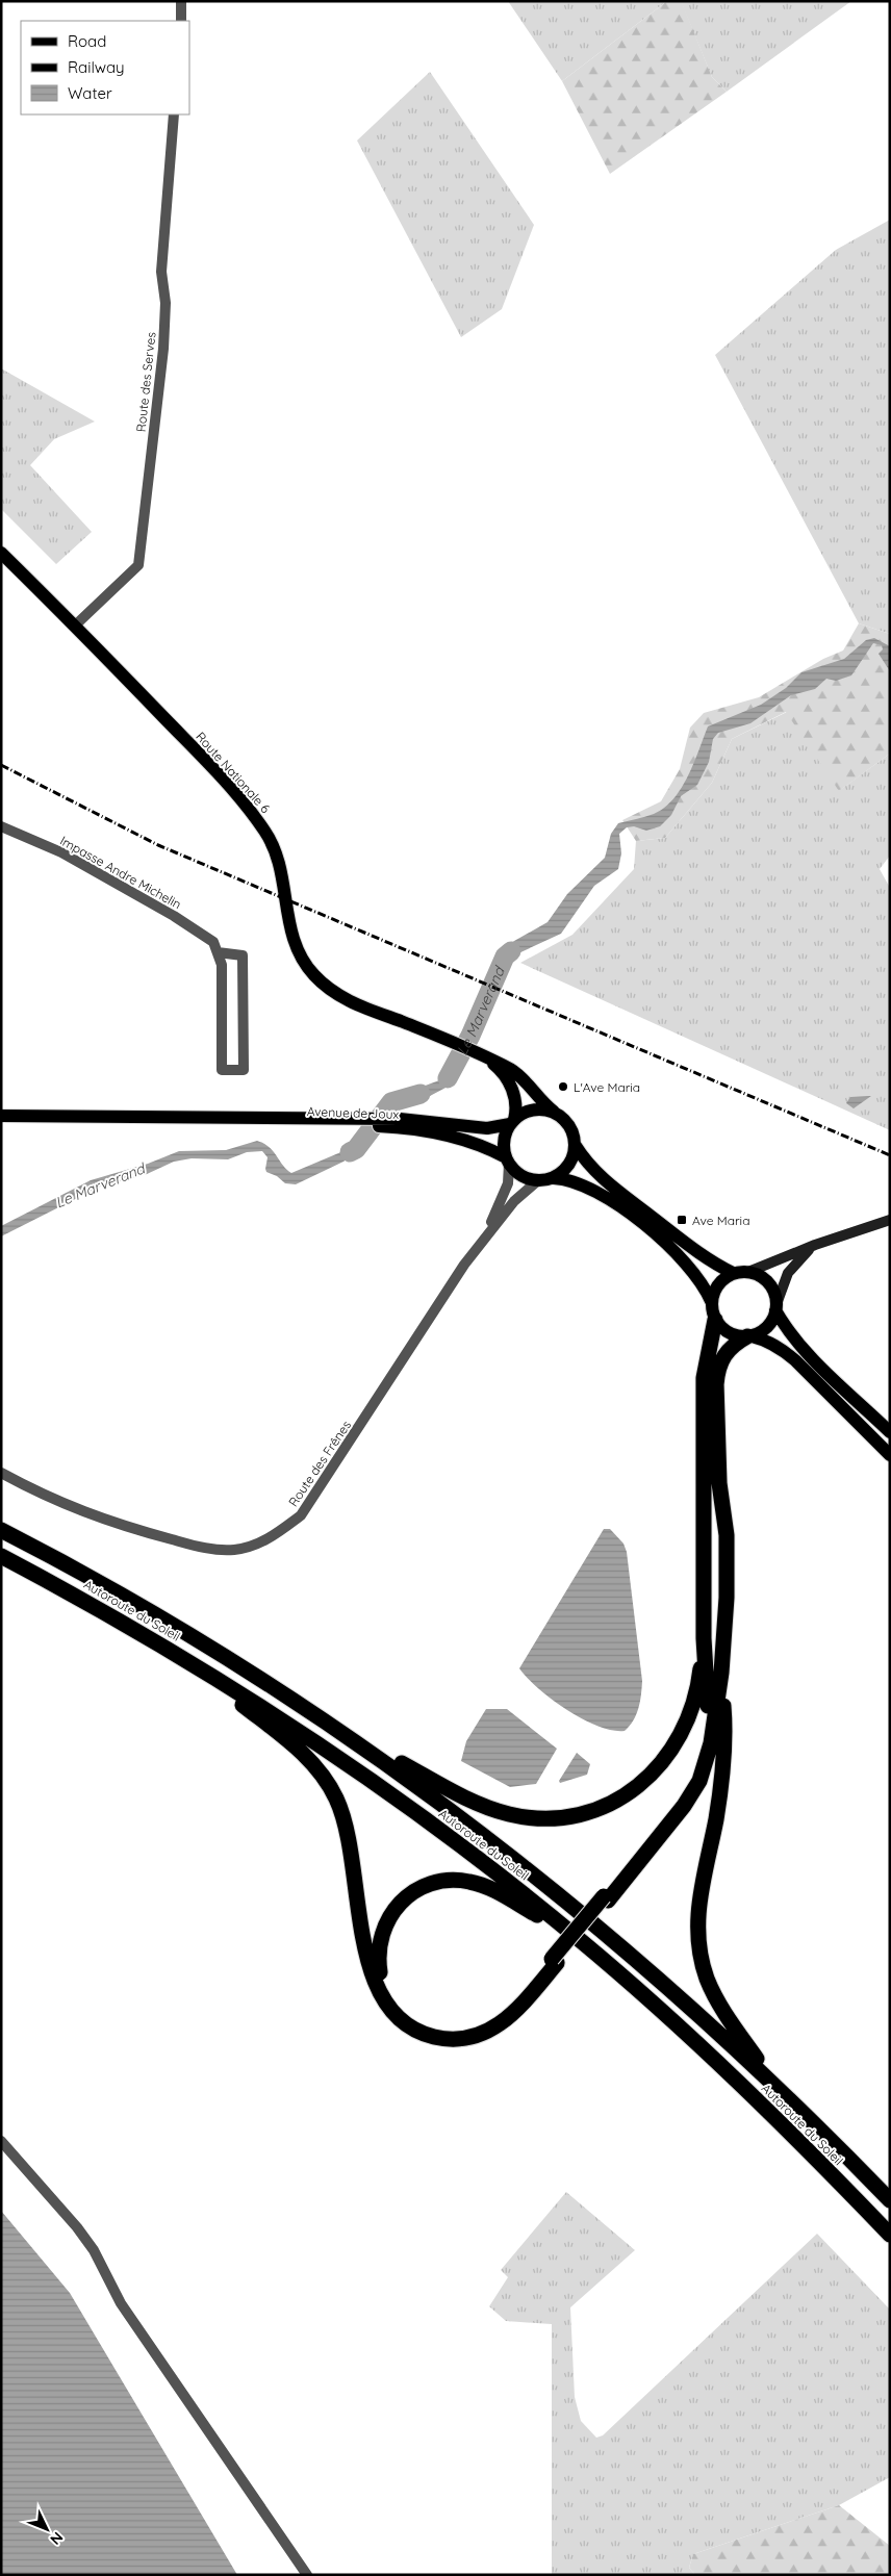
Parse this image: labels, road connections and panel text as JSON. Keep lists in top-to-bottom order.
{
  "streets": {
    "highway": ["Autoroute du Soleil"],
    "main road": ["Route Nationale 6", "Avenue de Joux"],
    "street": ["Route des Serves", "Impasse Andre Michelin", "Route des Frênes"]
  },
  "crossings": [
    ["Route des Serves", "Route Nationale 6"],
    ["Route Nationale 6", "Avenue de Joux"],
    ["Route Nationale 6", "Route des Frênes"],
    ["Avenue de Joux", "Route des Frênes"]
  ],
  "water": ["Le Marverand"],
  "places": {
    "other": ["L'Ave Maria"],
    "transit": ["Ave Maria"]
  },
  "legend": ["Road", "Railway", "Water"],
  "north": "bottom right"
}
